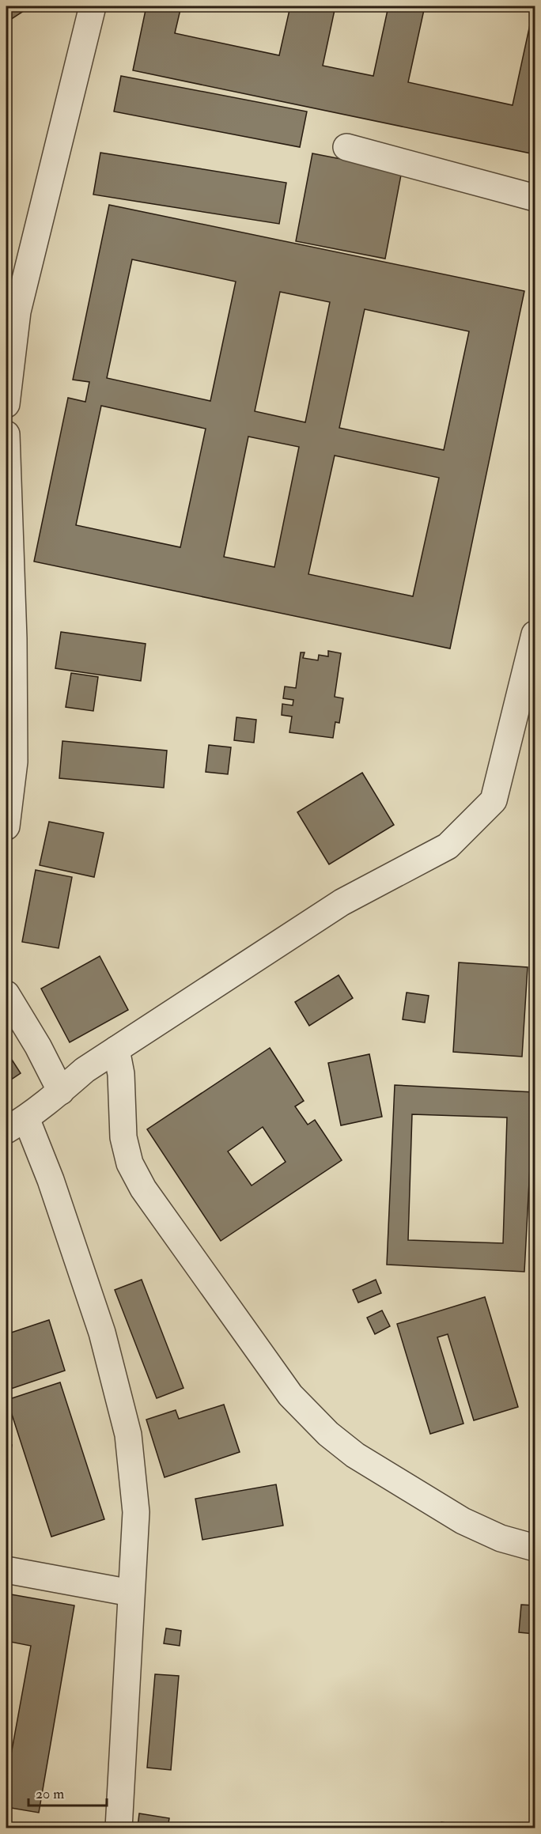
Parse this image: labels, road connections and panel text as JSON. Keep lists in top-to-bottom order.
{
  "scale_bar": "20 m"
}
